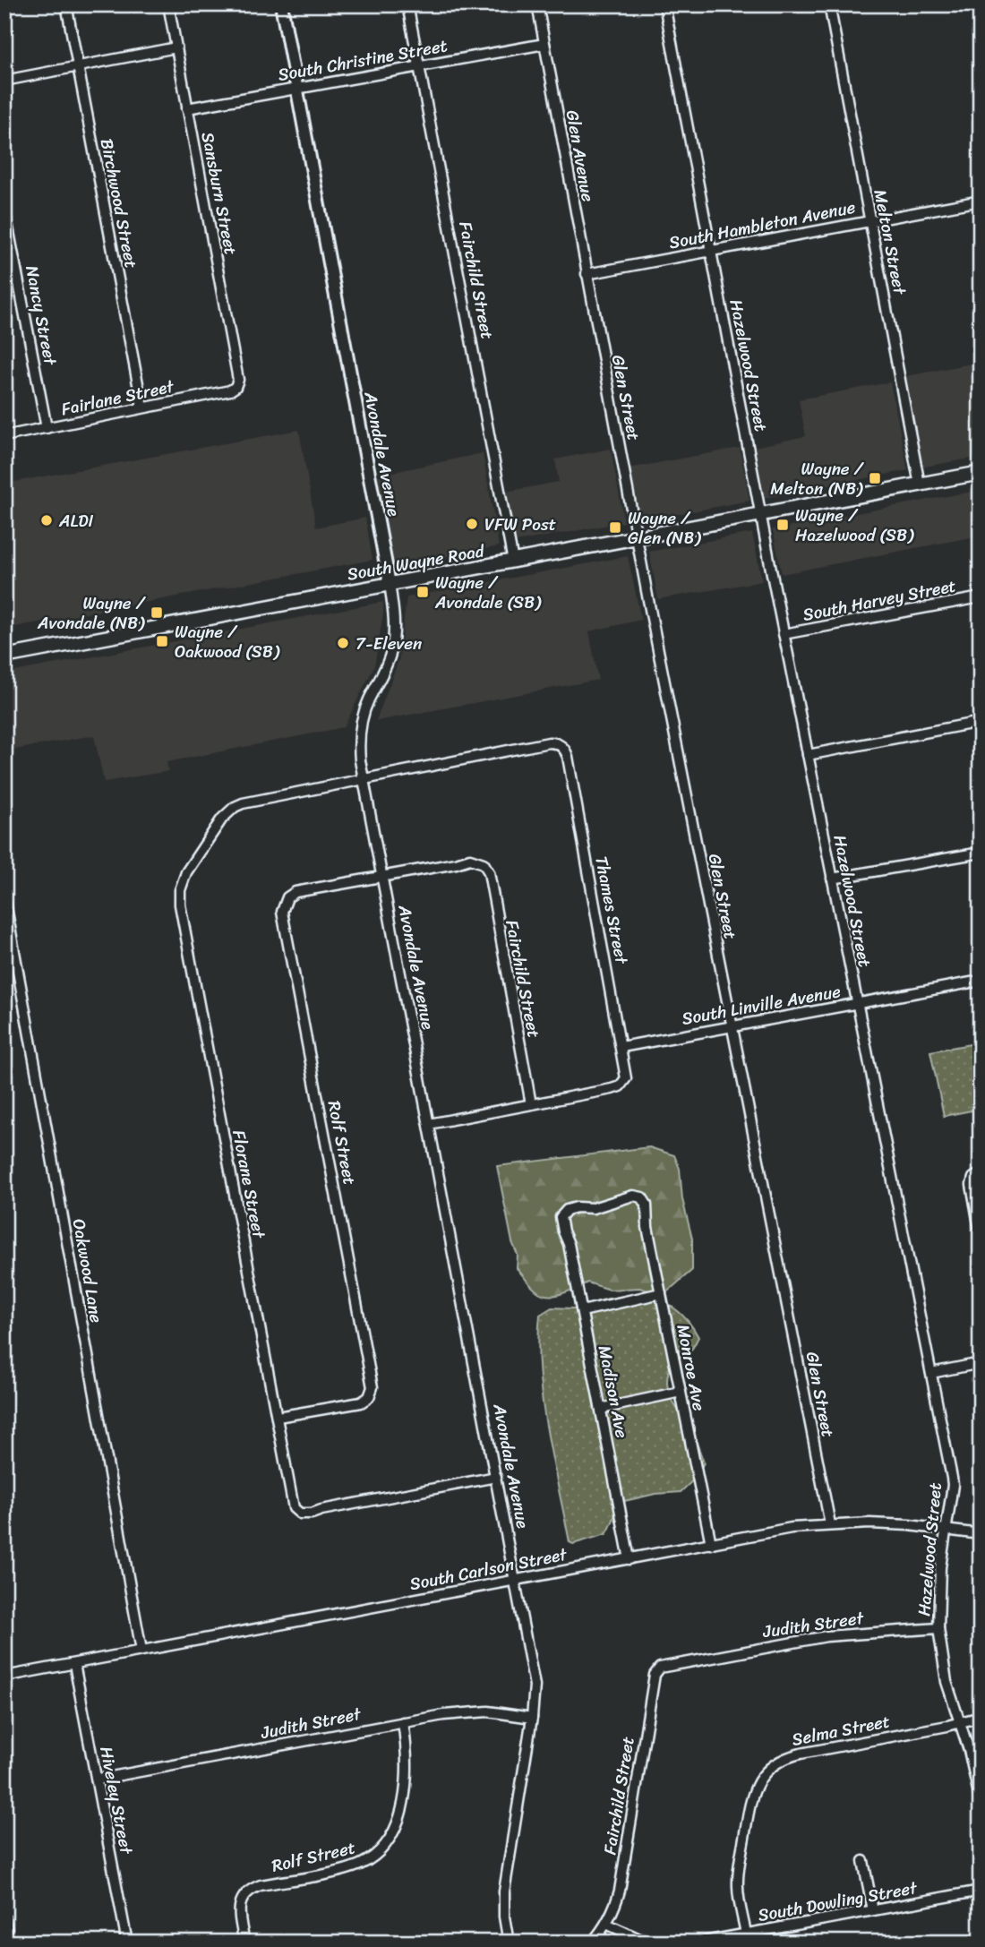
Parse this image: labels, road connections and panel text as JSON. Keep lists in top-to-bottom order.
{
  "streets": {
    "main road": ["South Wayne Road"],
    "street": [
      "South Christine Street",
      "Glen Avenue",
      "Sansburn Street",
      "Birchwood Street",
      "South Hambleton Avenue",
      "Melton Street",
      "Fairchild Street",
      "Nancy Street",
      "Hazelwood Street",
      "Fairlane Street",
      "Glen Street",
      "Avondale Avenue",
      "South Harvey Street",
      "Thames Street",
      "South Linville Avenue",
      "Rolf Street",
      "Florane Street",
      "Oakwood Lane",
      "Monroe Ave",
      "Madison Ave",
      "South Carlson Street",
      "Judith Street",
      "Selma Street",
      "Hiveley Street",
      "South Dowling Street"
    ]
  },
  "crossings": [
    ["South Christine Street", "Glen Avenue"],
    ["South Christine Street", "Sansburn Street"],
    ["South Christine Street", "Fairchild Street"],
    ["South Christine Street", "Avondale Avenue"],
    ["Glen Avenue", "South Hambleton Avenue"],
    ["Glen Avenue", "Glen Street"],
    ["Sansburn Street", "Fairlane Street"],
    ["Birchwood Street", "Fairlane Street"],
    ["South Hambleton Avenue", "Melton Street"],
    ["South Hambleton Avenue", "Hazelwood Street"],
    ["South Hambleton Avenue", "Glen Street"],
    ["Melton Street", "South Wayne Road"],
    ["Fairchild Street", "Avondale Avenue"],
    ["Fairchild Street", "South Wayne Road"],
    ["Fairchild Street", "Thames Street"],
    ["Fairchild Street", "Rolf Street"],
    ["Fairchild Street", "Judith Street"],
    ["Nancy Street", "Fairlane Street"],
    ["Hazelwood Street", "South Wayne Road"],
    ["Hazelwood Street", "South Harvey Street"],
    ["Hazelwood Street", "South Linville Avenue"],
    ["Hazelwood Street", "South Carlson Street"],
    ["Hazelwood Street", "Judith Street"],
    ["Hazelwood Street", "Selma Street"],
    ["Glen Street", "South Wayne Road"],
    ["Glen Street", "South Linville Avenue"],
    ["Glen Street", "South Carlson Street"],
    ["Avondale Avenue", "South Wayne Road"],
    ["Avondale Avenue", "Thames Street"],
    ["Avondale Avenue", "Rolf Street"],
    ["Avondale Avenue", "Florane Street"],
    ["Avondale Avenue", "South Carlson Street"],
    ["Avondale Avenue", "Judith Street"],
    ["Thames Street", "South Linville Avenue"],
    ["Thames Street", "Florane Street"],
    ["Rolf Street", "Florane Street"],
    ["Rolf Street", "Judith Street"],
    ["Oakwood Lane", "South Carlson Street"],
    ["Monroe Ave", "Madison Ave"],
    ["Monroe Ave", "South Carlson Street"],
    ["Madison Ave", "South Carlson Street"],
    ["South Carlson Street", "Hiveley Street"],
    ["Judith Street", "Hiveley Street"],
    ["Selma Street", "South Dowling Street"]
  ],
  "places": {
    "transit": [
      "Wayne / Melton (NB)",
      "Wayne / Hazelwood (SB)",
      "Wayne / Glen (NB)",
      "Wayne / Avondale (SB)",
      "Wayne / Avondale (NB)",
      "Wayne / Oakwood (SB)"
    ],
    "other": ["ALDI", "VFW Post", "7-Eleven"]
  }
}
